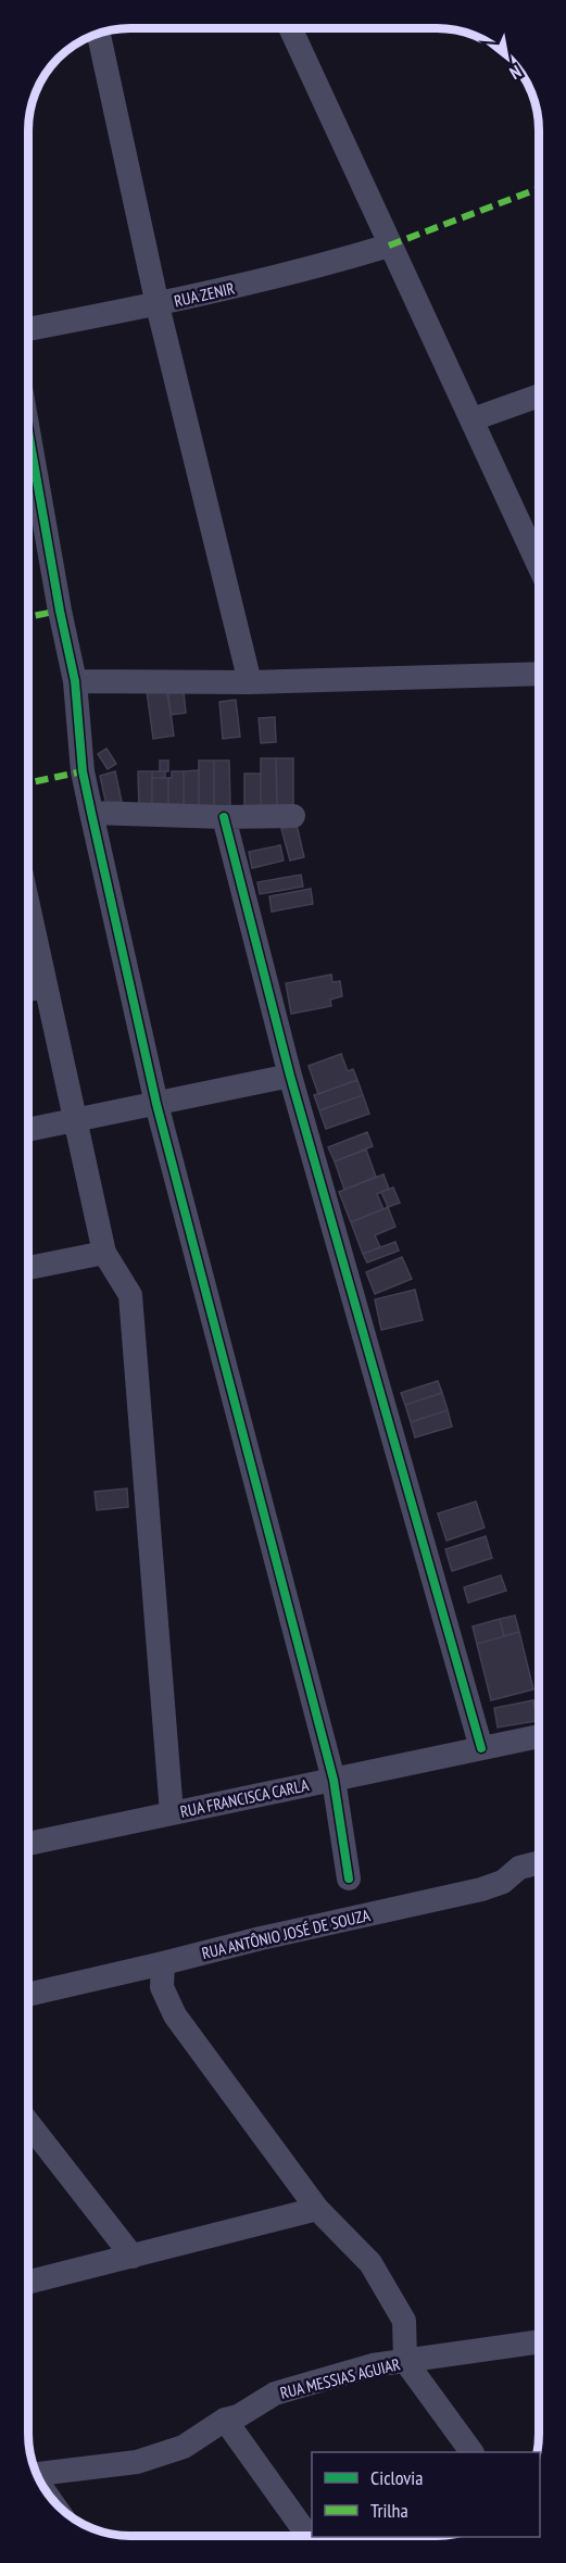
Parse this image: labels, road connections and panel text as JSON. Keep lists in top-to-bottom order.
{
  "streets": {
    "street": [
      "RUA ZENIR",
      "RUA FRANCISCA CARLA",
      "RUA ANTÔNIO JOSÉ DE SOUZA",
      "RUA MESSIAS AGUIAR"
    ]
  },
  "legend": ["Ciclovia", "Trilha"],
  "north": "bottom right"
}
